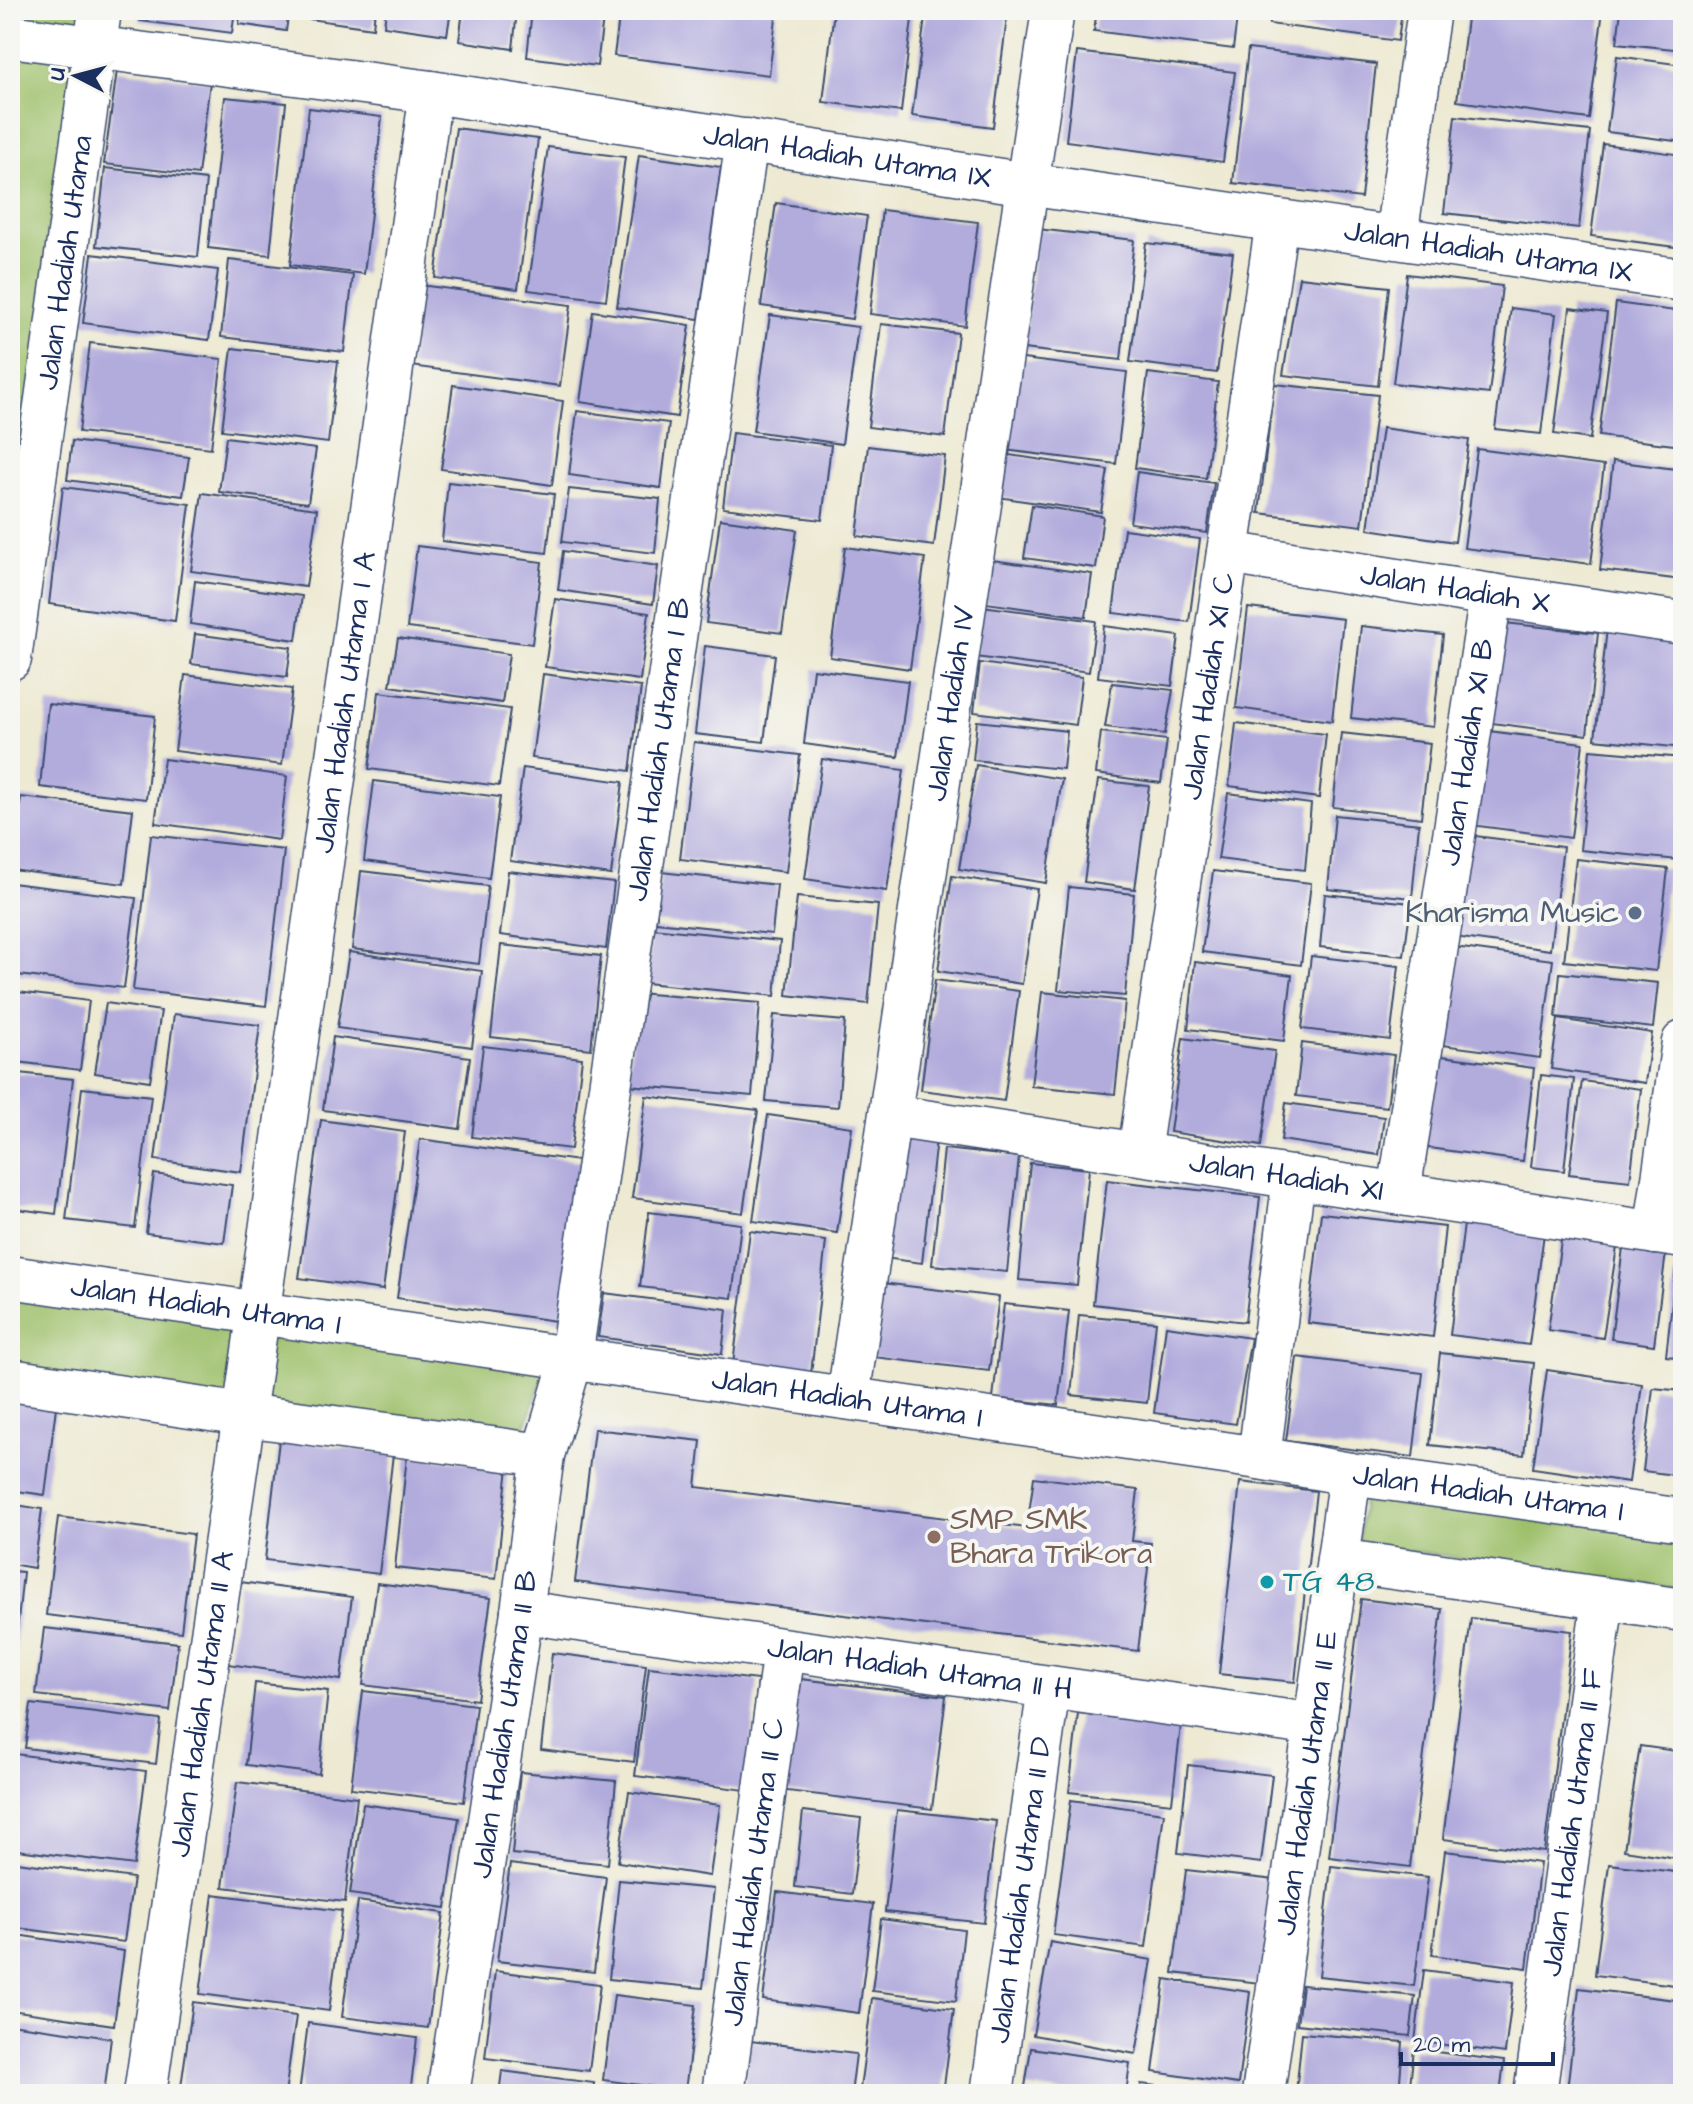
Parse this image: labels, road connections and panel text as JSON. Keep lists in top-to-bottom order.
{
  "streets": {
    "street": [
      "Jalan Hadiah Utama IX",
      "Jalan Hadiah Utama",
      "Jalan Hadiah X",
      "Jalan Hadiah XI C",
      "Jalan Hadiah Utama I A",
      "Jalan Hadiah IV",
      "Jalan Hadiah Utama I B",
      "Jalan Hadiah XI B",
      "Jalan Hadiah XI",
      "Jalan Hadiah Utama I",
      "Jalan Hadiah Utama II H",
      "Jalan Hadiah Utama II A",
      "Jalan Hadiah Utama II B",
      "Jalan Hadiah Utama II E",
      "Jalan Hadiah Utama II F",
      "Jalan Hadiah Utama II C",
      "Jalan Hadiah Utama II D"
    ]
  },
  "crossings": [
    ["Jalan Hadiah Utama IX", "Jalan Hadiah Utama"],
    ["Jalan Hadiah Utama IX", "Jalan Hadiah XI C"],
    ["Jalan Hadiah Utama IX", "Jalan Hadiah Utama I A"],
    ["Jalan Hadiah Utama IX", "Jalan Hadiah IV"],
    ["Jalan Hadiah Utama IX", "Jalan Hadiah Utama I B"],
    ["Jalan Hadiah X", "Jalan Hadiah XI C"],
    ["Jalan Hadiah X", "Jalan Hadiah XI B"],
    ["Jalan Hadiah XI C", "Jalan Hadiah XI"],
    ["Jalan Hadiah Utama I A", "Jalan Hadiah Utama I"],
    ["Jalan Hadiah Utama I A", "Jalan Hadiah Utama II A"],
    ["Jalan Hadiah IV", "Jalan Hadiah XI"],
    ["Jalan Hadiah IV", "Jalan Hadiah Utama I"],
    ["Jalan Hadiah Utama I B", "Jalan Hadiah Utama I"],
    ["Jalan Hadiah Utama I B", "Jalan Hadiah Utama II B"],
    ["Jalan Hadiah XI B", "Jalan Hadiah XI"],
    ["Jalan Hadiah Utama I", "Jalan Hadiah Utama II A"],
    ["Jalan Hadiah Utama I", "Jalan Hadiah Utama II B"],
    ["Jalan Hadiah Utama I", "Jalan Hadiah Utama II E"],
    ["Jalan Hadiah Utama II H", "Jalan Hadiah Utama II B"],
    ["Jalan Hadiah Utama II H", "Jalan Hadiah Utama II E"],
    ["Jalan Hadiah Utama II H", "Jalan Hadiah Utama II C"],
    ["Jalan Hadiah Utama II H", "Jalan Hadiah Utama II D"]
  ],
  "places": ["Kharisma Music", "SMP SMK Bhara Trikora", "TG 48"],
  "scale_bar": "20 m",
  "north": "left"
}
